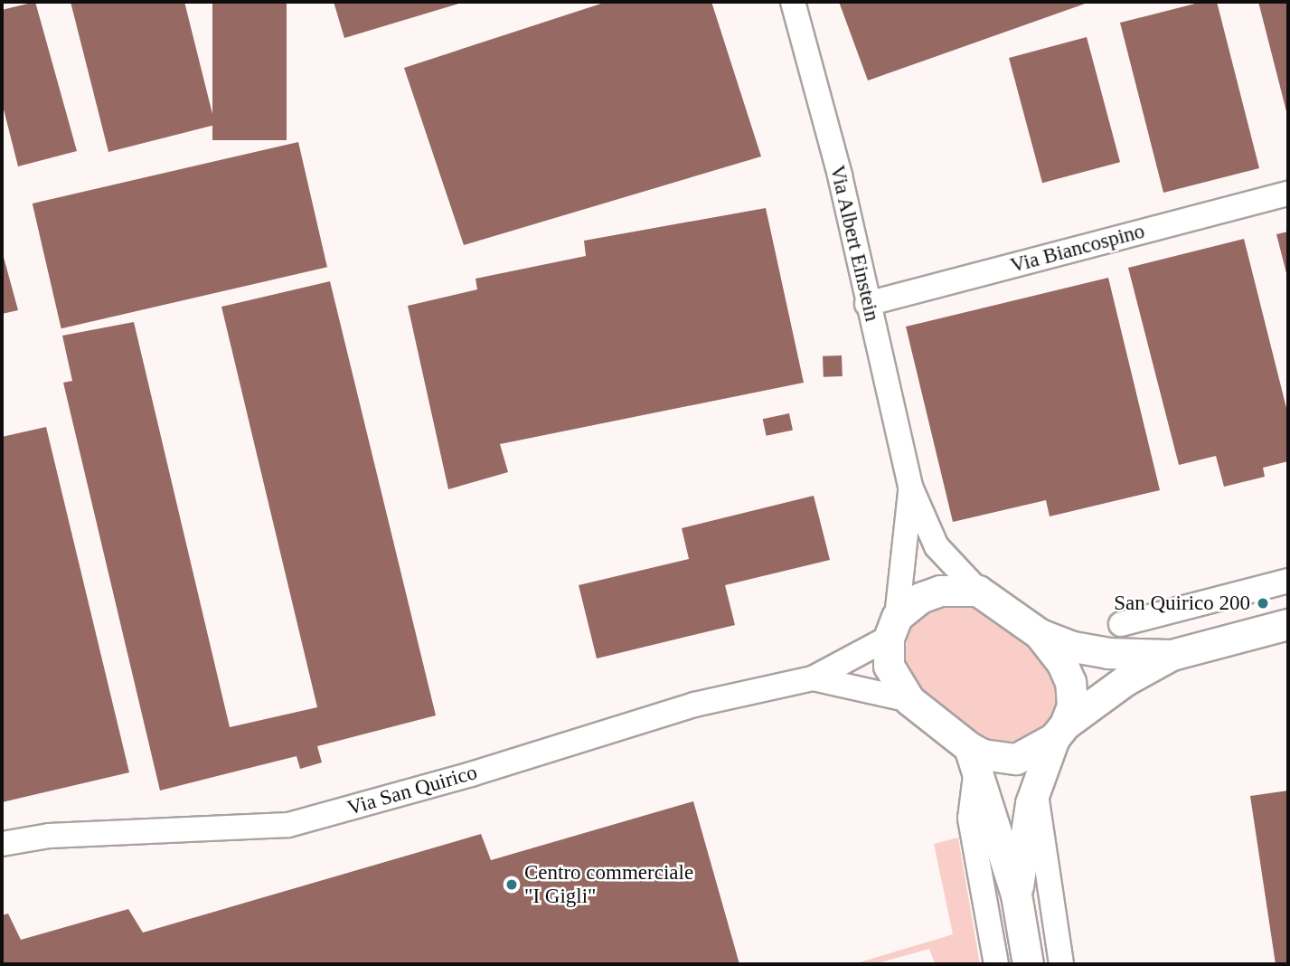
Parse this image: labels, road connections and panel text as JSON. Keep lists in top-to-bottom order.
{
  "streets": {
    "main road": ["Via San Quirico"],
    "street": ["Via Albert Einstein", "Via Biancospino"]
  },
  "crossings": [
    ["Via Albert Einstein", "Via Biancospino"],
    ["Via Albert Einstein", "Via San Quirico"]
  ],
  "places": ["San Quirico 200", "Centro commerciale \"I Gigli\""]
}
